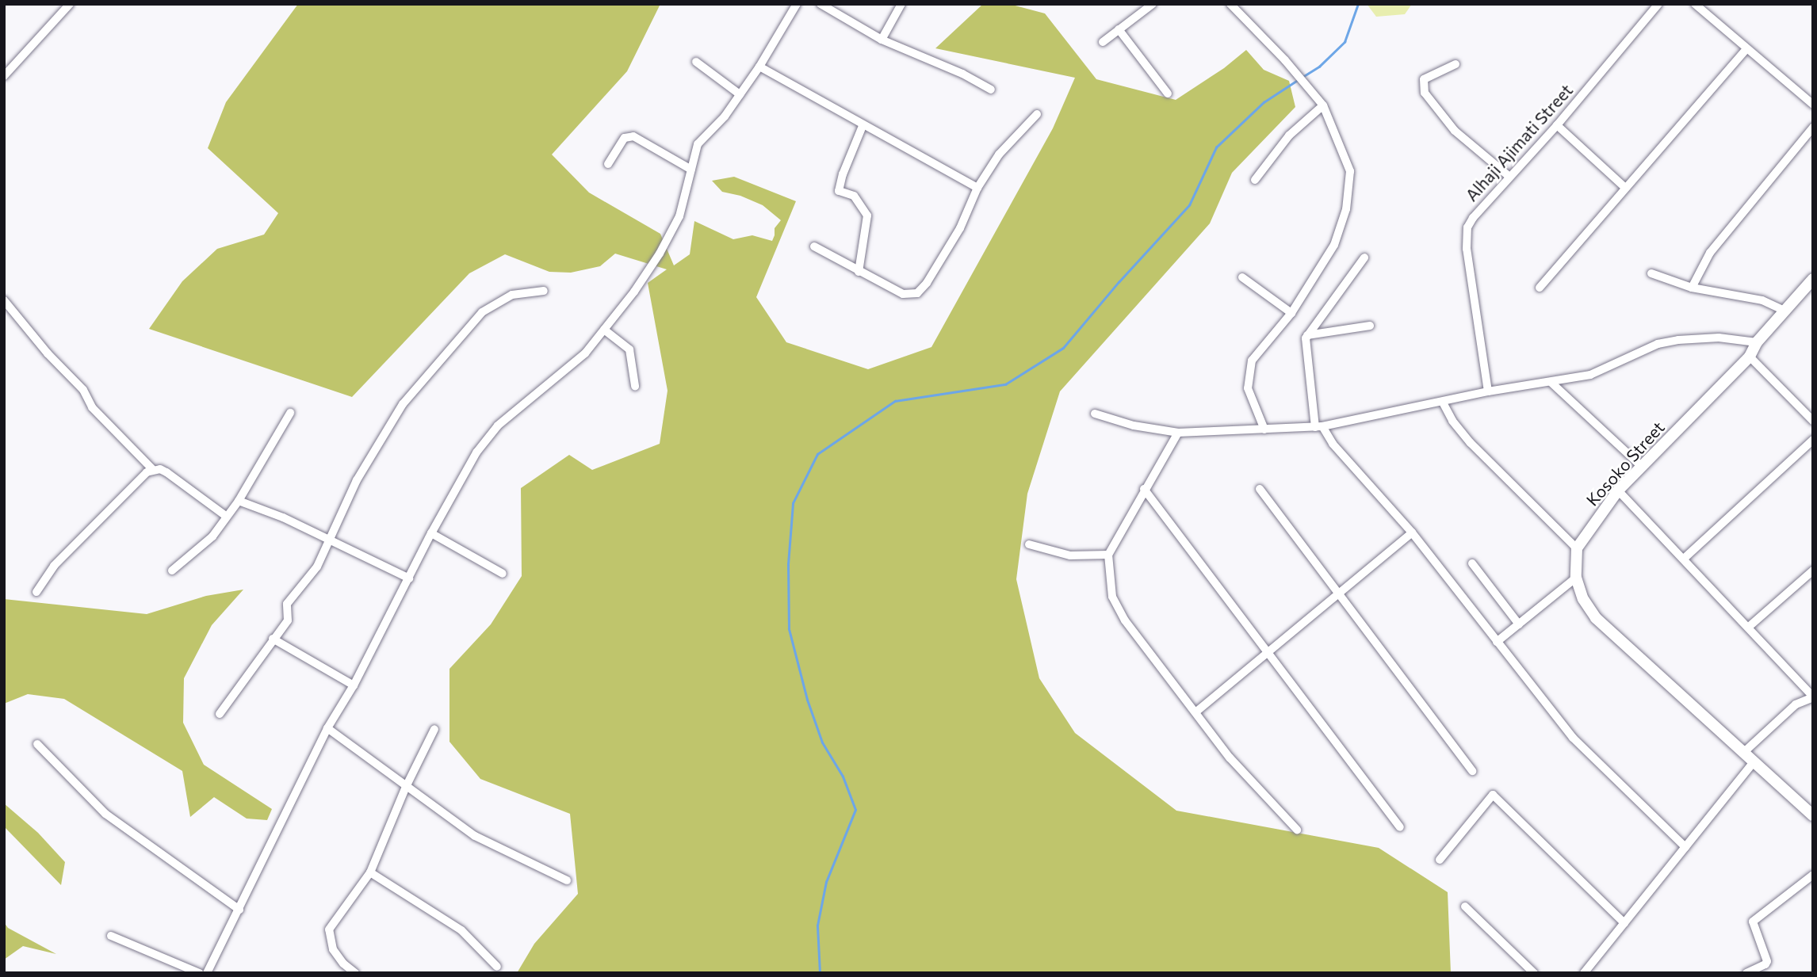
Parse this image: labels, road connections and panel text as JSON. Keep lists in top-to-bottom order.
{
  "streets": {
    "street": ["Alhaji Ajimati Street", "Kosoko Street"]
  }
}
